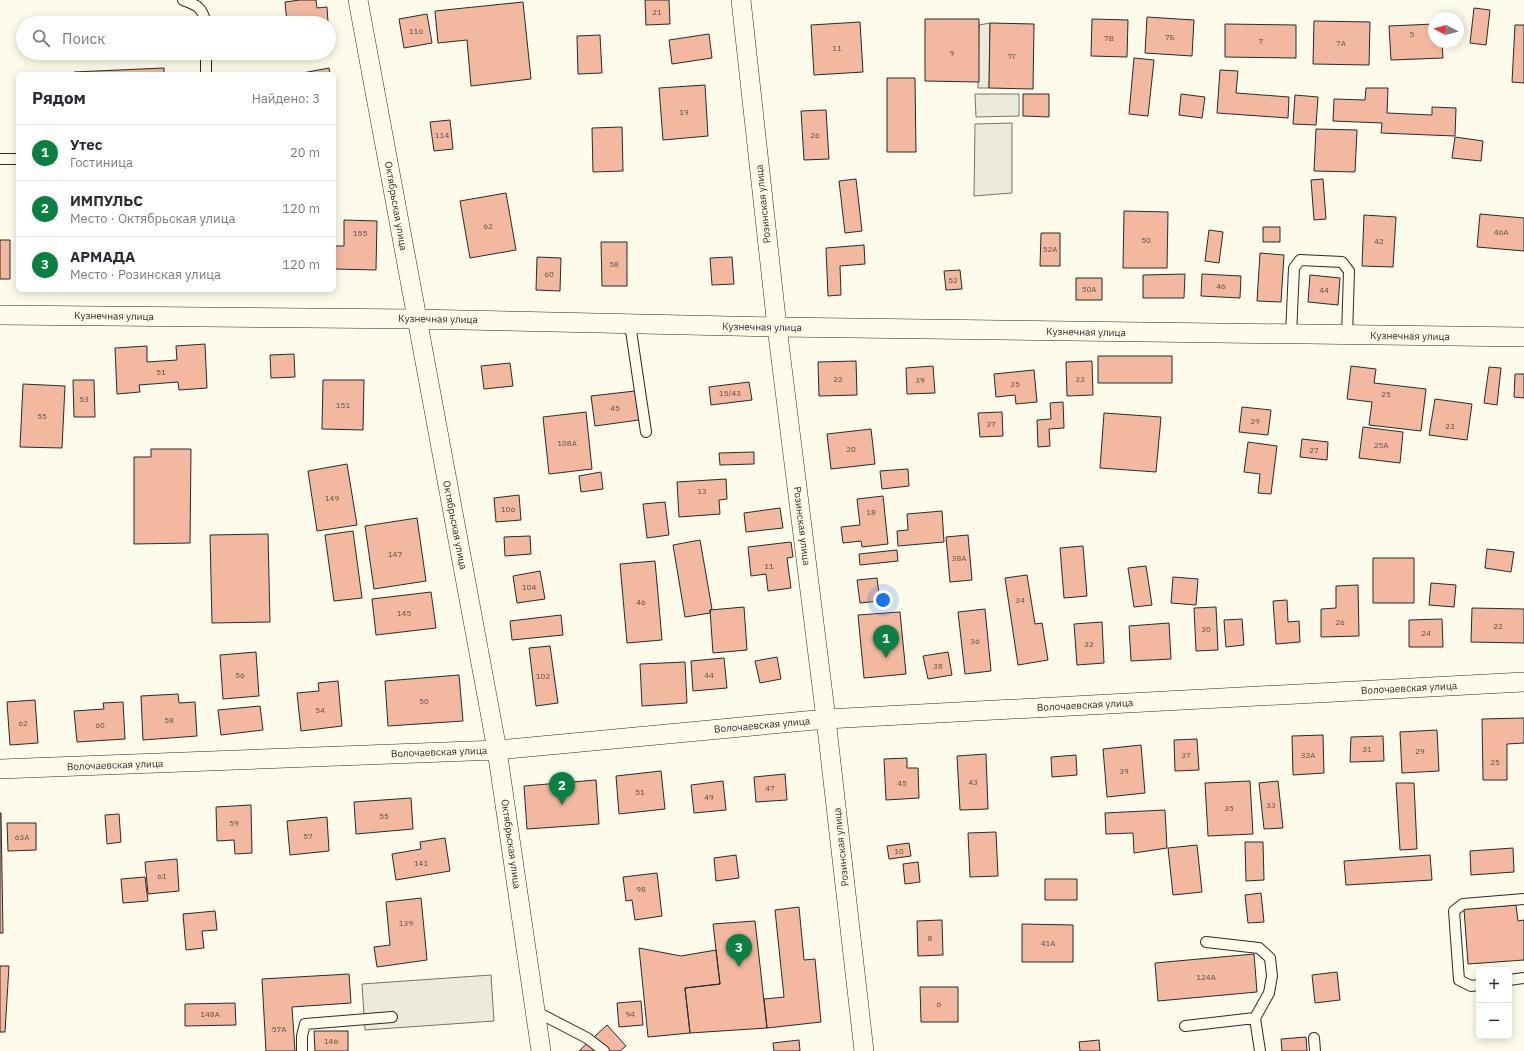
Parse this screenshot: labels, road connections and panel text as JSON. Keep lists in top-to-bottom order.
{
  "streets": {
    "street": [
      "Розинская улица",
      "Октябрьская улица",
      "Кузнечная улица",
      "Волочаевская улица"
    ]
  },
  "crossings": [
    ["Розинская улица", "Кузнечная улица"],
    ["Розинская улица", "Волочаевская улица"],
    ["Октябрьская улица", "Кузнечная улица"],
    ["Октябрьская улица", "Волочаевская улица"]
  ],
  "house_numbers": [
    "21",
    "116",
    "5",
    "7Б",
    "7В",
    "7",
    "7А",
    "11",
    "9",
    "7Г",
    "19",
    "114",
    "26",
    "62",
    "46А",
    "155",
    "50",
    "42",
    "52А",
    "58",
    "60",
    "52",
    "46",
    "50А",
    "44",
    "51",
    "22",
    "33",
    "39",
    "35",
    "15/43",
    "25",
    "53",
    "151",
    "45",
    "55",
    "29",
    "37",
    "23",
    "108А",
    "25А",
    "20",
    "27",
    "13",
    "149",
    "106",
    "18",
    "147",
    "38А",
    "11",
    "104",
    "34",
    "46",
    "145",
    "26",
    "22",
    "30",
    "24",
    "36",
    "32",
    "38",
    "56",
    "44",
    "102",
    "50",
    "54",
    "58",
    "62",
    "60",
    "31",
    "29",
    "37",
    "33А",
    "25",
    "39",
    "43",
    "45",
    "47",
    "51",
    "49",
    "33",
    "35",
    "55",
    "59",
    "57",
    "63А",
    "10",
    "141",
    "61",
    "98",
    "139",
    "8",
    "41А",
    "124А",
    "6",
    "148А",
    "94",
    "57А",
    "146"
  ],
  "north": "left",
  "page": {
    "search": "Поиск",
    "heading": ["Рядом", "Найдено: 3"],
    "list": [
      {
        "mark": "1",
        "name": "Утес",
        "note": "Гостиница",
        "value": "20 m"
      },
      {
        "mark": "2",
        "name": "ИМПУЛЬС",
        "note": "Место · Октябрьская улица",
        "value": "120 m"
      },
      {
        "mark": "3",
        "name": "АРМАДА",
        "note": "Место · Розинская улица",
        "value": "120 m"
      }
    ],
    "pins": ["1", "2", "3"],
    "map_buttons": ["+", "−"]
  }
}
